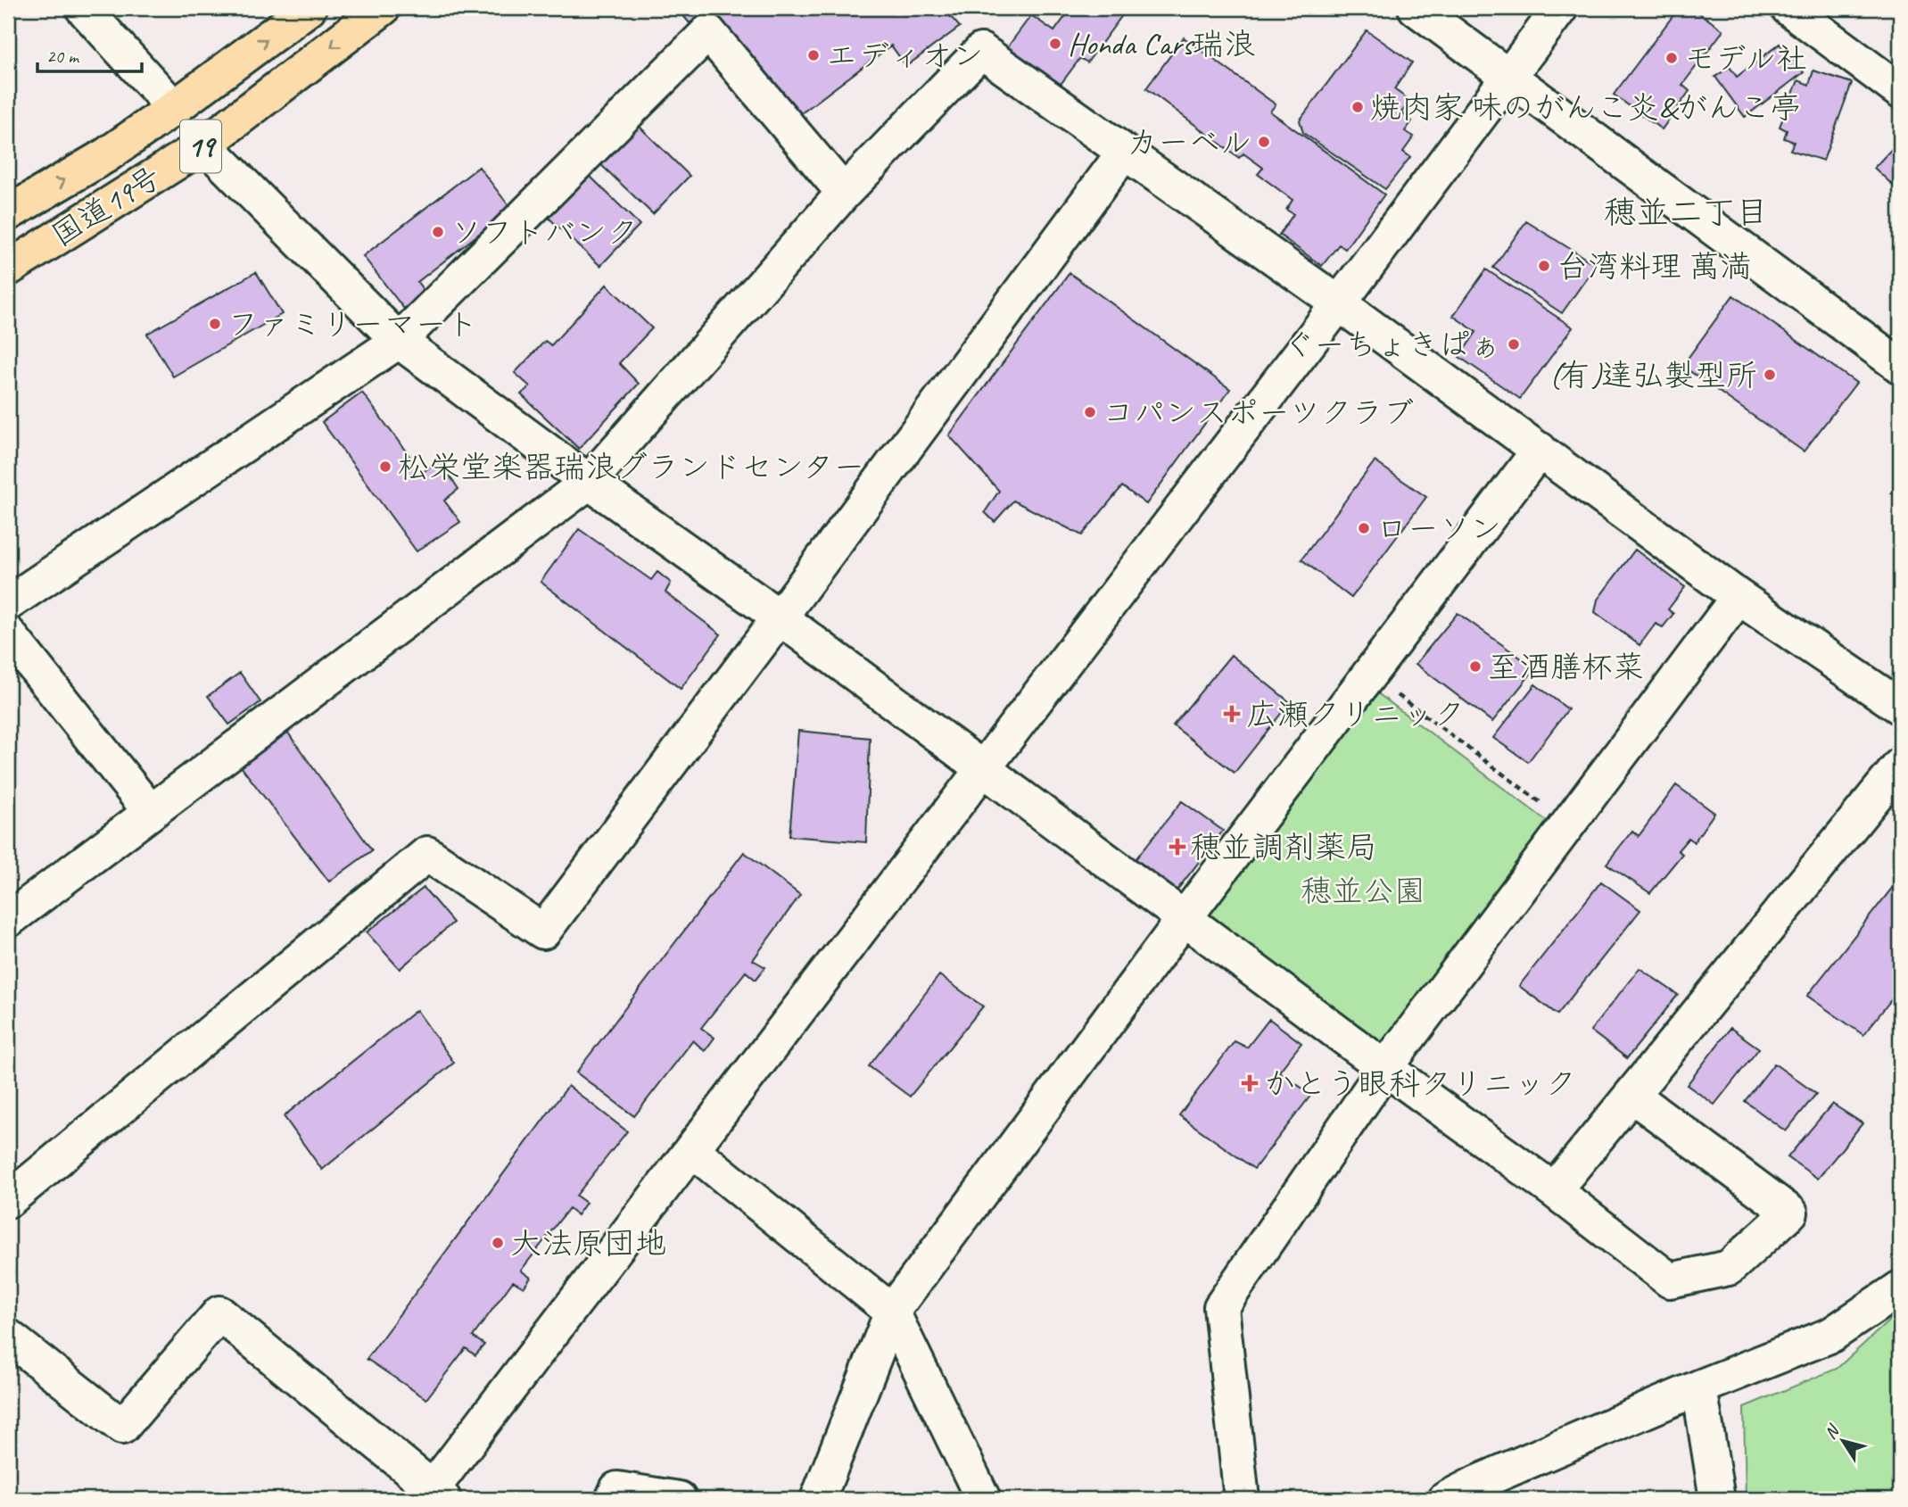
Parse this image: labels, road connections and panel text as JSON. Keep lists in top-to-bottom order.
{
  "streets": {
    "highway": ["19", "国道19号"]
  },
  "districts": ["穂並二丁目"],
  "parks": ["穂並公園"],
  "places": {
    "other": [
      "Honda Cars瑞浪",
      "エディオン",
      "モデル社",
      "焼肉家 味のがんこ炎&がんこ亭",
      "カーベル",
      "ソフトバンク",
      "台湾料理 萬満",
      "ファミリーマート",
      "ぐーちょきぱぁ",
      "(有)達弘製型所",
      "コパンスポーツクラブ",
      "松栄堂楽器瑞浪グランドセンター",
      "ローソン",
      "至酒膳杯菜",
      "大法原団地"
    ],
    "health": ["広瀬クリニック", "穂並調剤薬局", "かとう眼科クリニック"]
  },
  "scale_bar": "20 m",
  "north": "top left"
}
